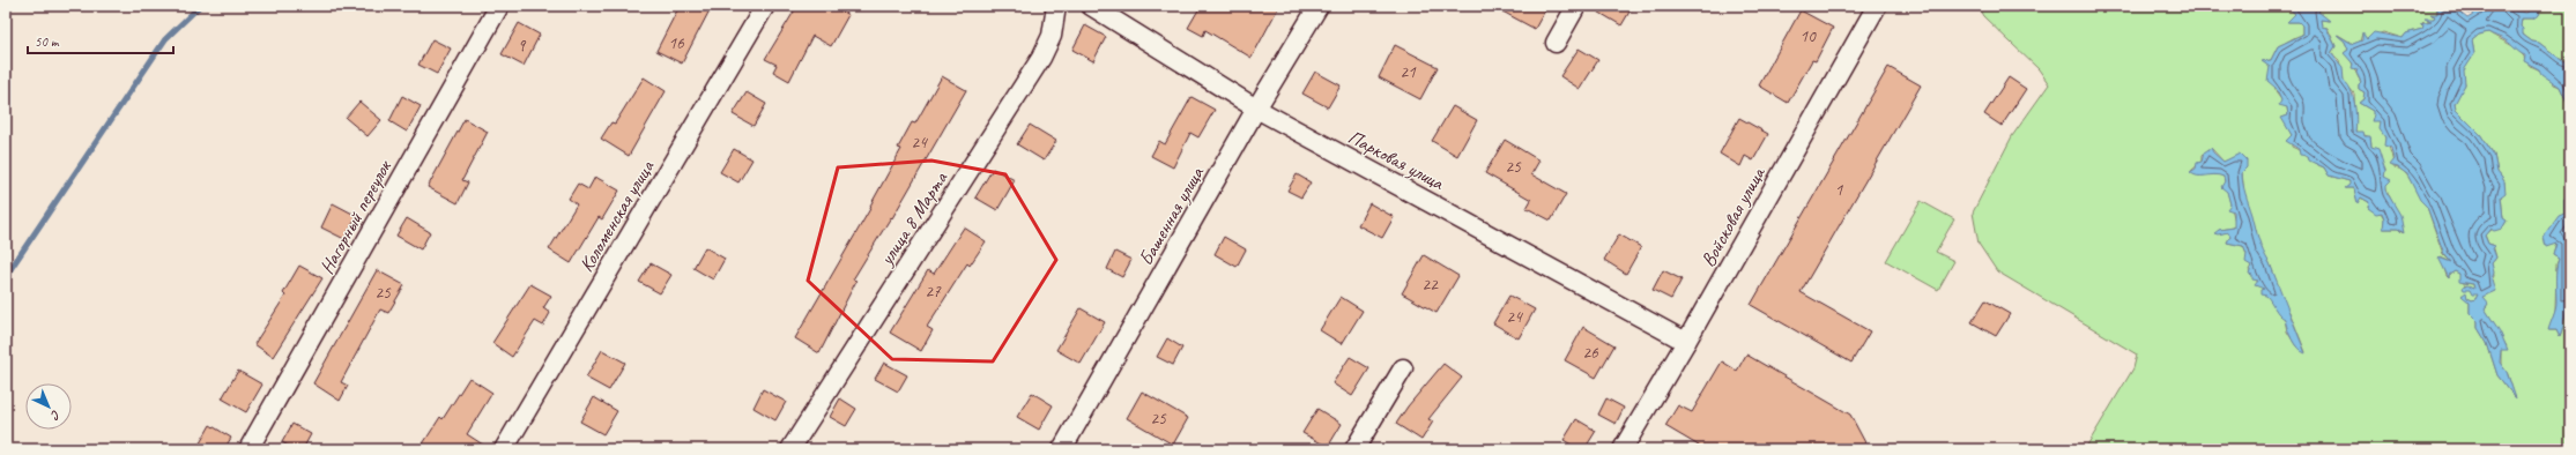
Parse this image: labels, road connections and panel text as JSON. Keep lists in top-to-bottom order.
{
  "streets": {
    "street": [
      "Парковая улица",
      "Коломенская улица",
      "Башенная улица",
      "Нагорный переулок",
      "Войсковая улица",
      "улица 8 Марта"
    ]
  },
  "crossings": [
    ["Парковая улица", "Башенная улица"],
    ["Парковая улица", "Войсковая улица"]
  ],
  "house_numbers": [
    "10",
    "16",
    "9",
    "21",
    "24",
    "25",
    "1",
    "22",
    "27",
    "25",
    "24",
    "26",
    "25"
  ],
  "scale_bar": "50 m",
  "north": "bottom right"
}
